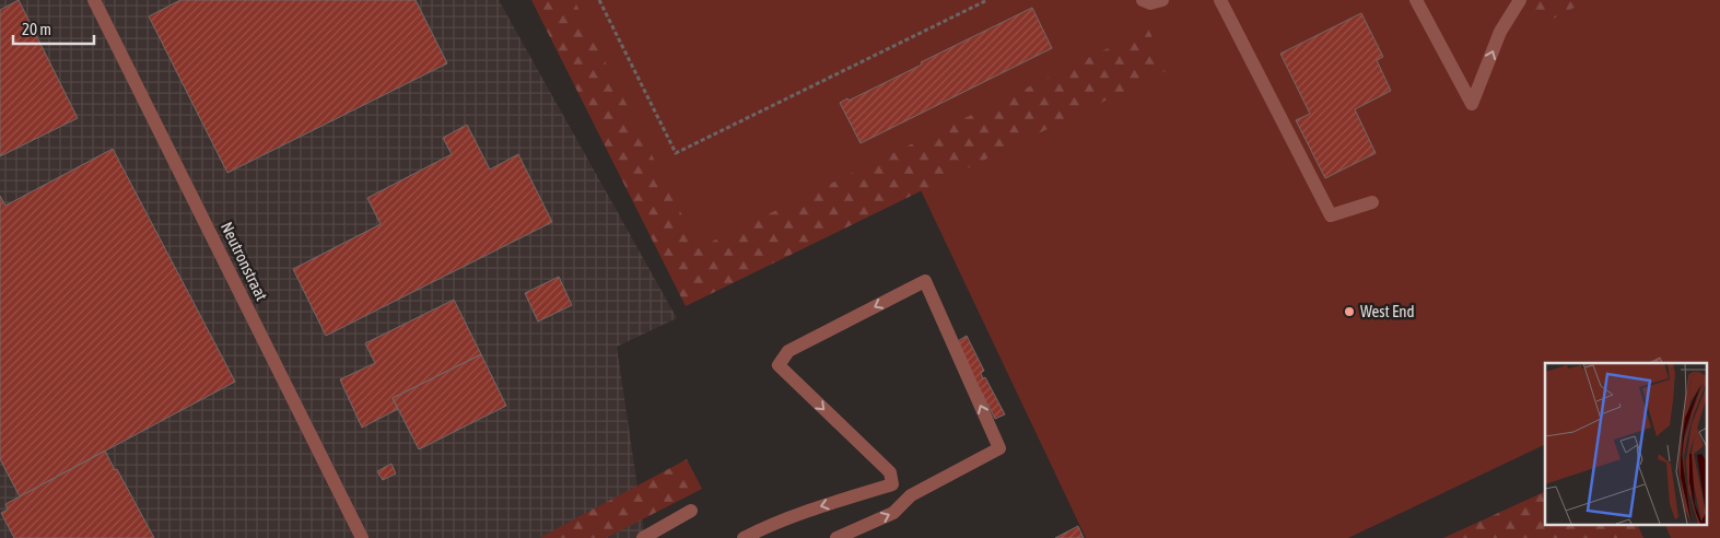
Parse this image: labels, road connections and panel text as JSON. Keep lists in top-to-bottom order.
{
  "streets": {
    "street": ["Neutronstraat"]
  },
  "places": ["West End"],
  "scale_bar": "20 m"
}
